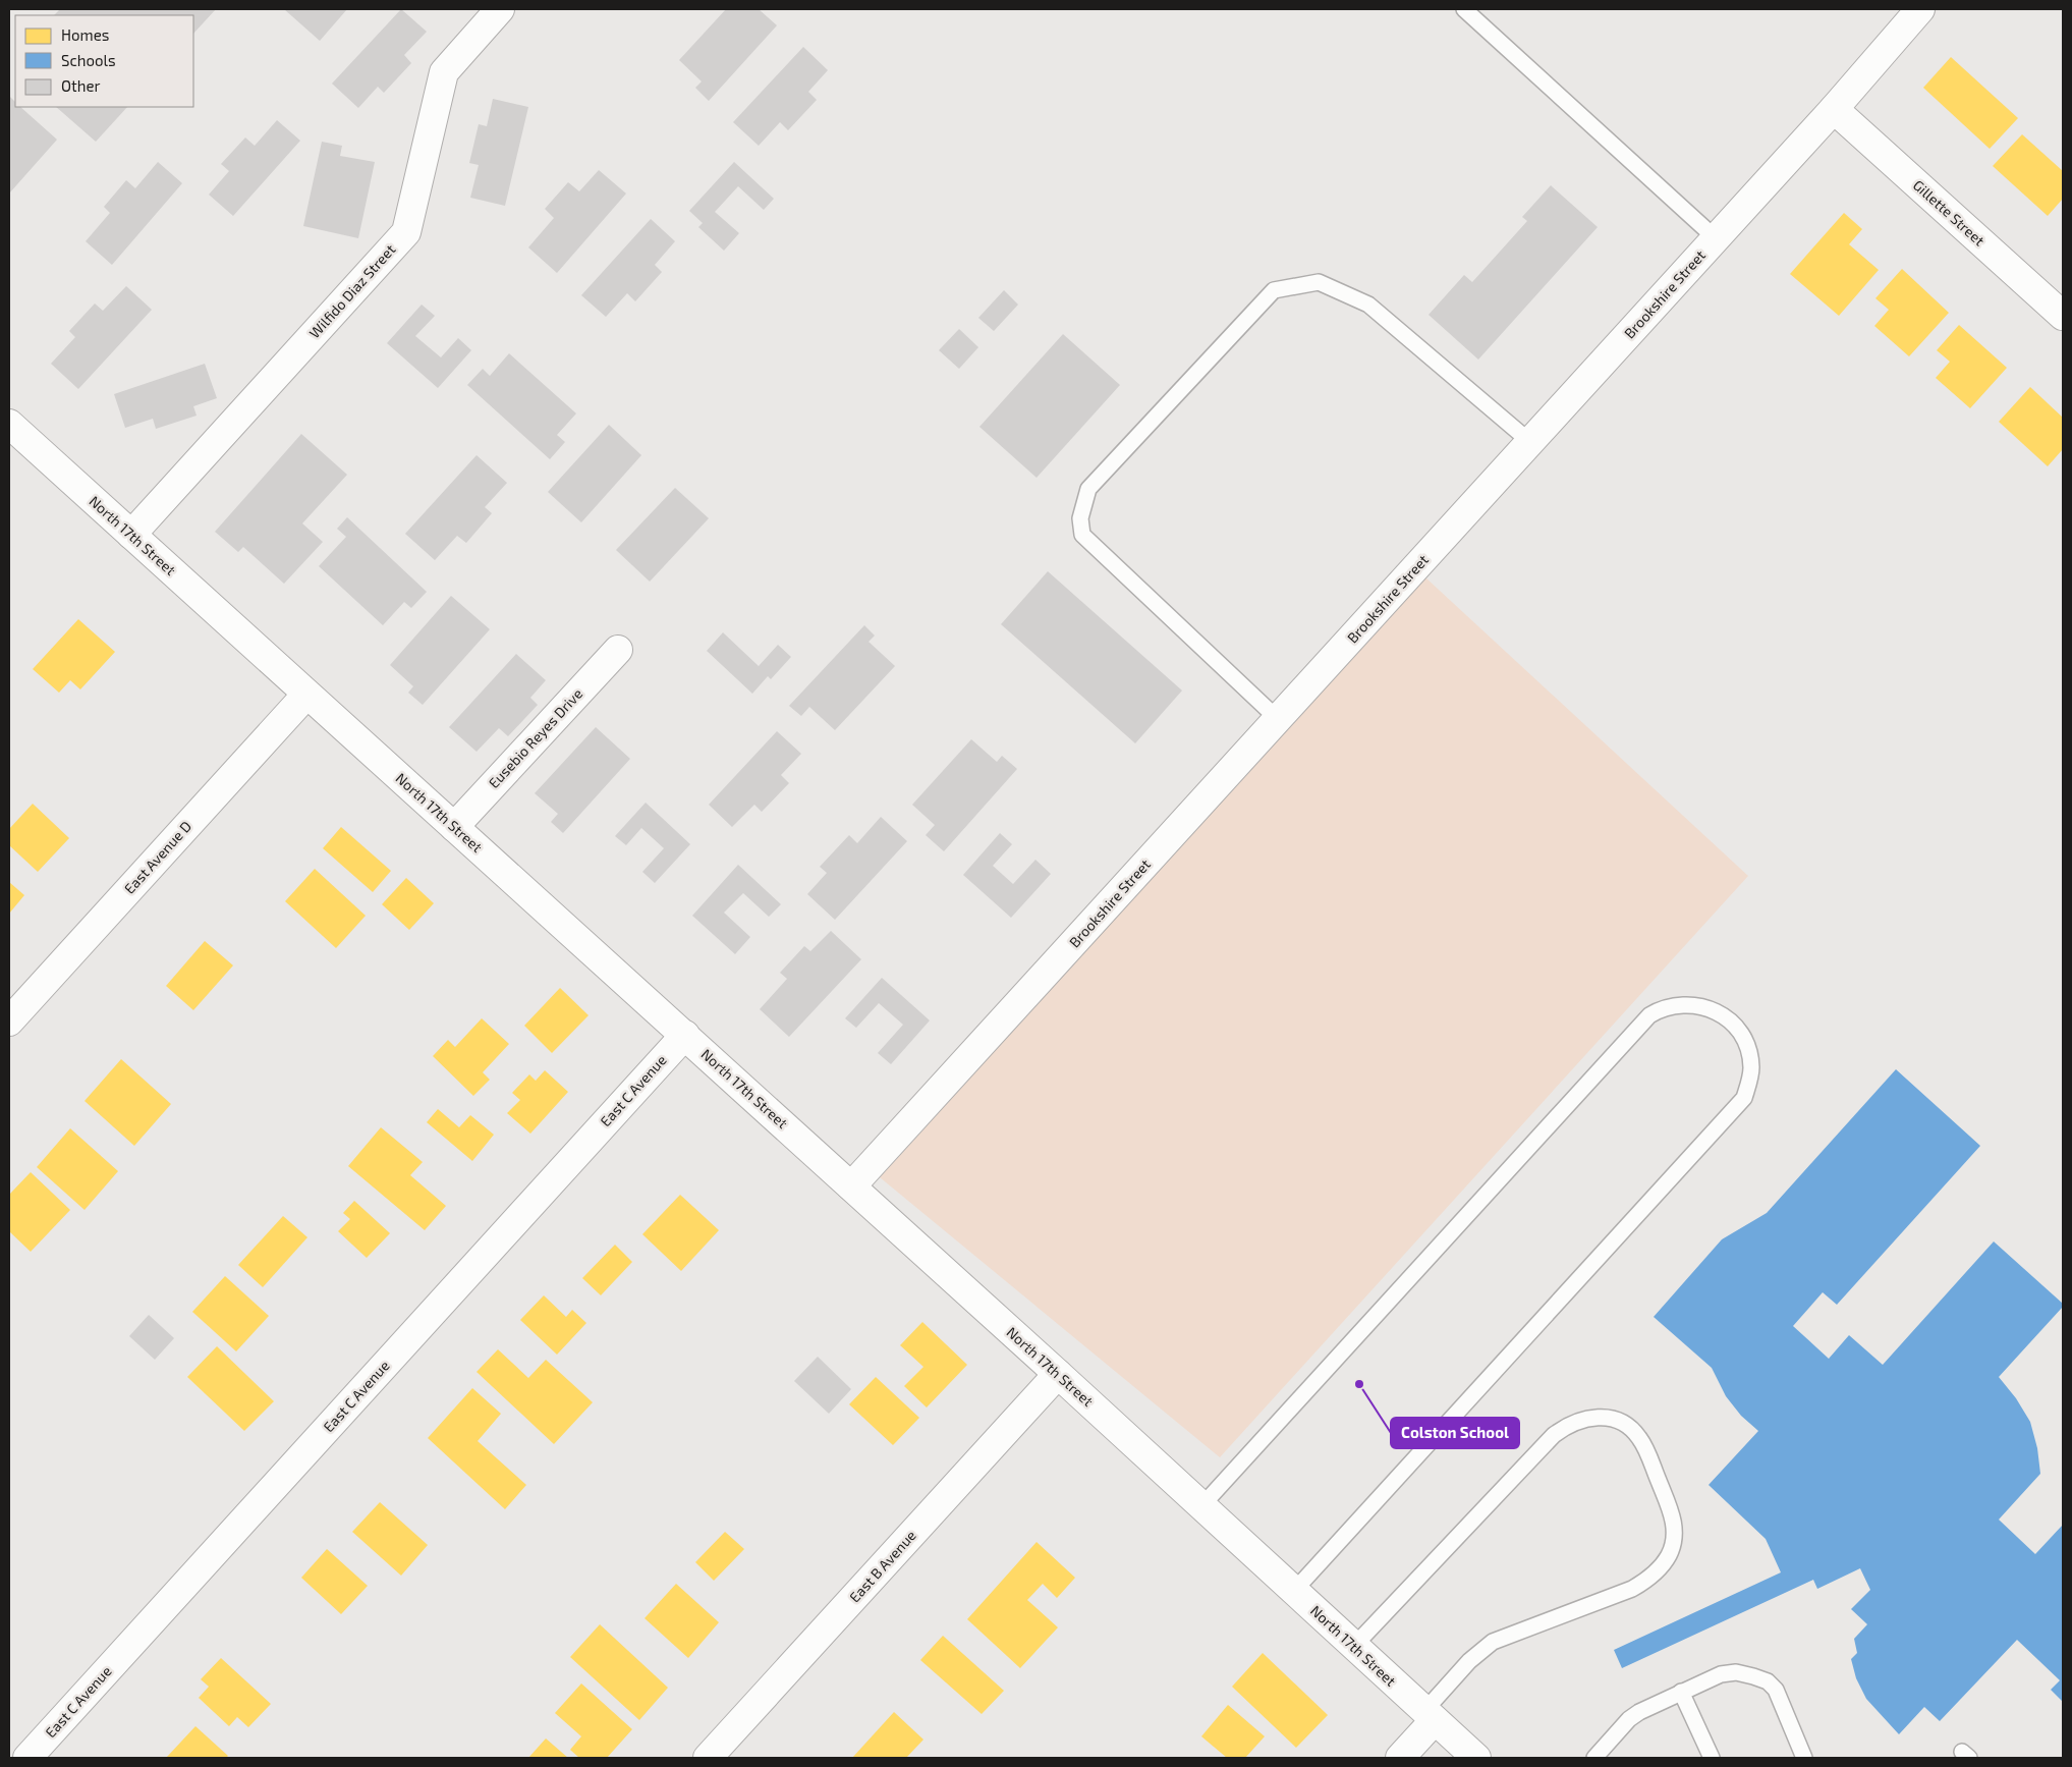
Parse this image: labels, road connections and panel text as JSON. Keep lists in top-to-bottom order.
{
  "streets": {
    "street": [
      "Gillette Street",
      "Wilfido Diaz Street",
      "Brookshire Street",
      "North 17th Street",
      "Eusebio Reyes Drive",
      "East Avenue D",
      "East C Avenue",
      "East B Avenue"
    ]
  },
  "crossings": [
    ["Gillette Street", "Brookshire Street"],
    ["Wilfido Diaz Street", "North 17th Street"],
    ["Brookshire Street", "North 17th Street"],
    ["North 17th Street", "Eusebio Reyes Drive"],
    ["North 17th Street", "East Avenue D"],
    ["North 17th Street", "East C Avenue"],
    ["North 17th Street", "East B Avenue"]
  ],
  "places": ["Colston School"],
  "legend": ["Homes", "Schools", "Other"]
}
